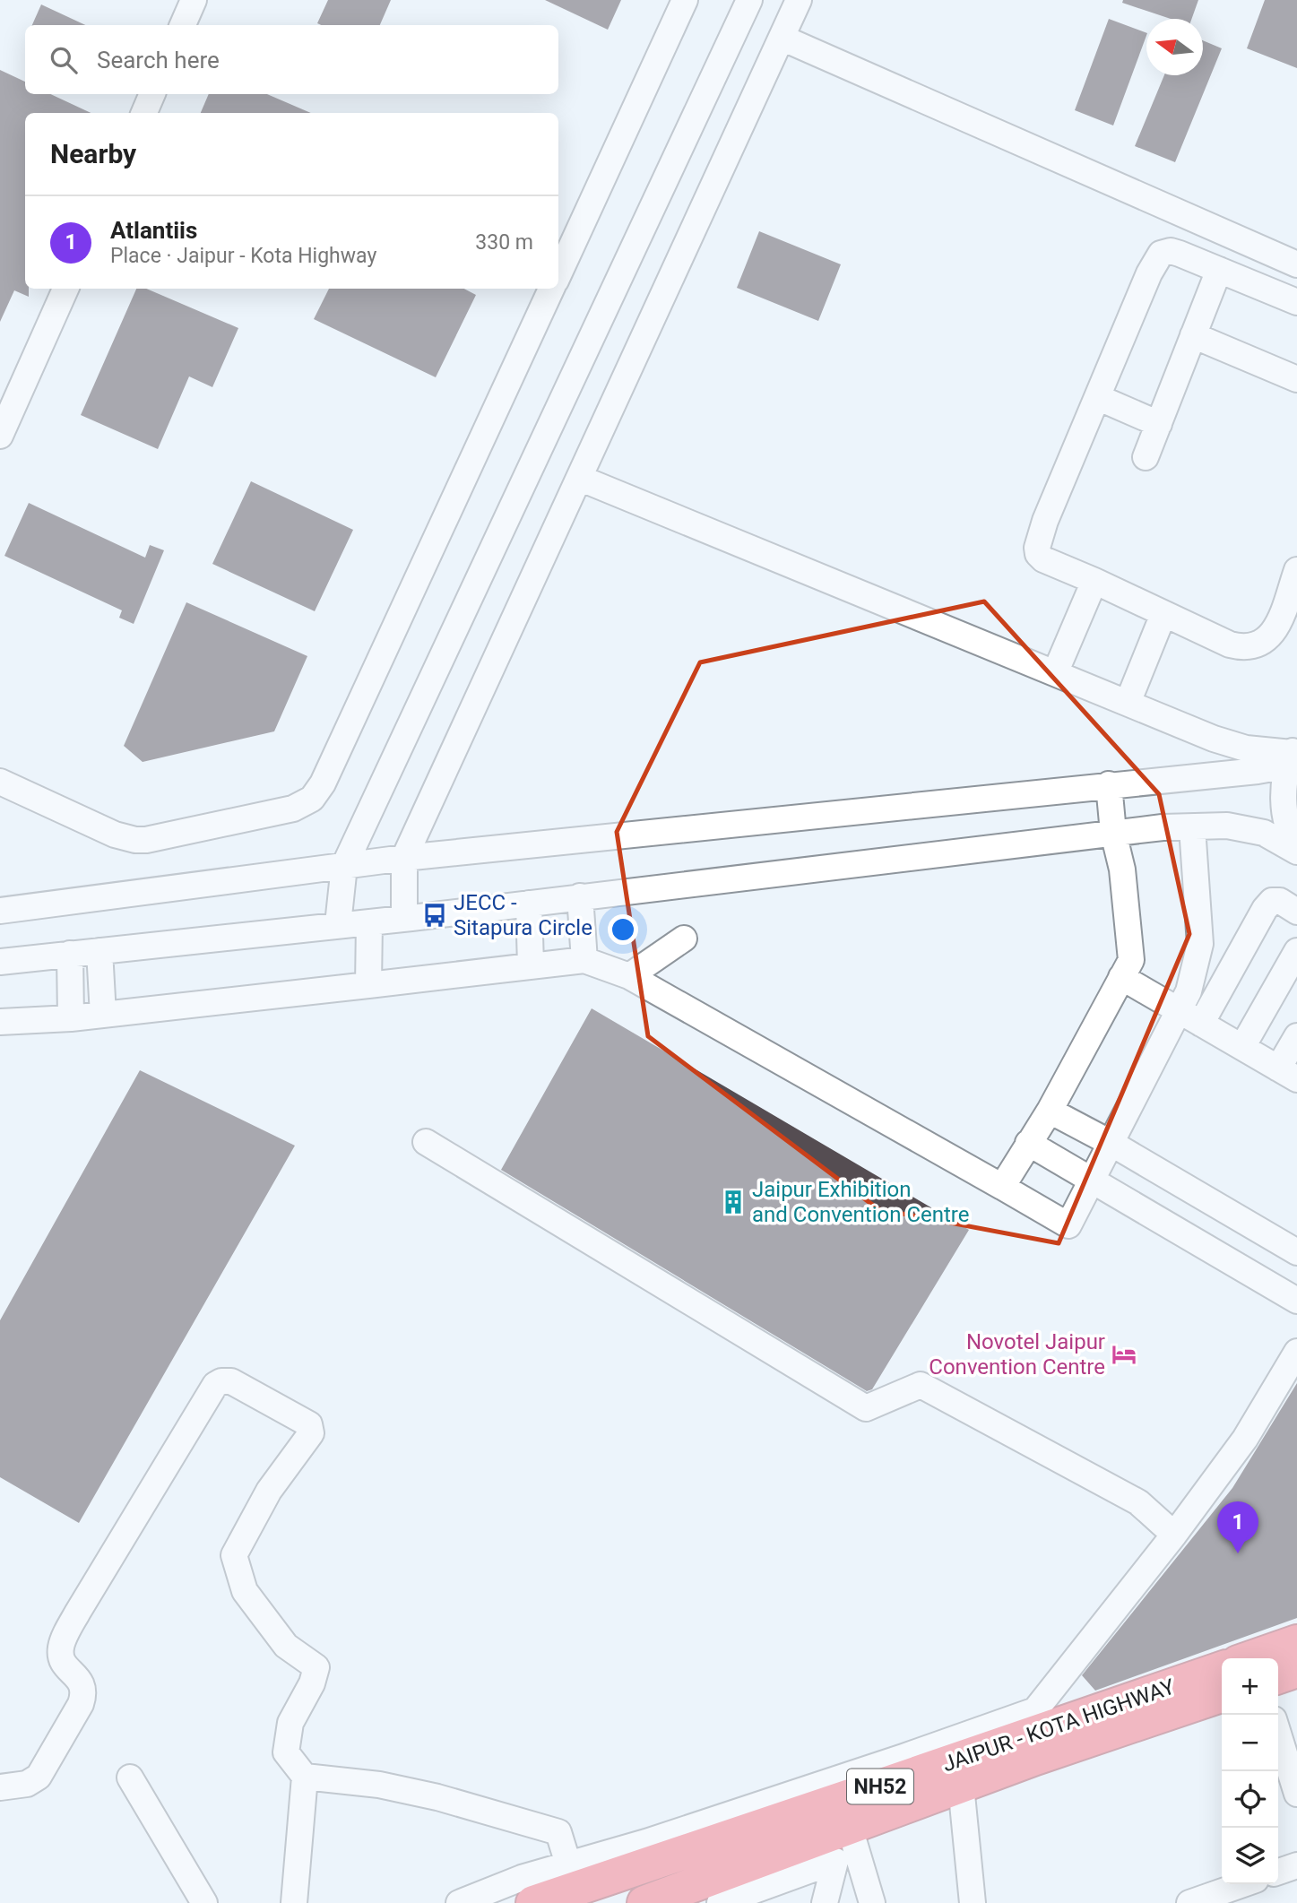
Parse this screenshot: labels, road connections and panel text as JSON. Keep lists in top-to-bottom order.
{
  "streets": {
    "highway": ["JAIPUR - KOTA HIGHWAY", "NH52"]
  },
  "places": {
    "bus stop": ["JECC - Sitapura Circle"],
    "building": ["Jaipur Exhibition and Convention Centre"],
    "hotel": ["Novotel Jaipur Convention Centre"]
  },
  "north": "left",
  "page": {
    "search": "Search here",
    "heading": "Nearby",
    "list": [
      {
        "mark": "1",
        "name": "Atlantiis",
        "note": "Place · Jaipur - Kota Highway",
        "value": "330 m"
      }
    ],
    "pins": "1",
    "map_buttons": ["+", "−"]
  }
}
